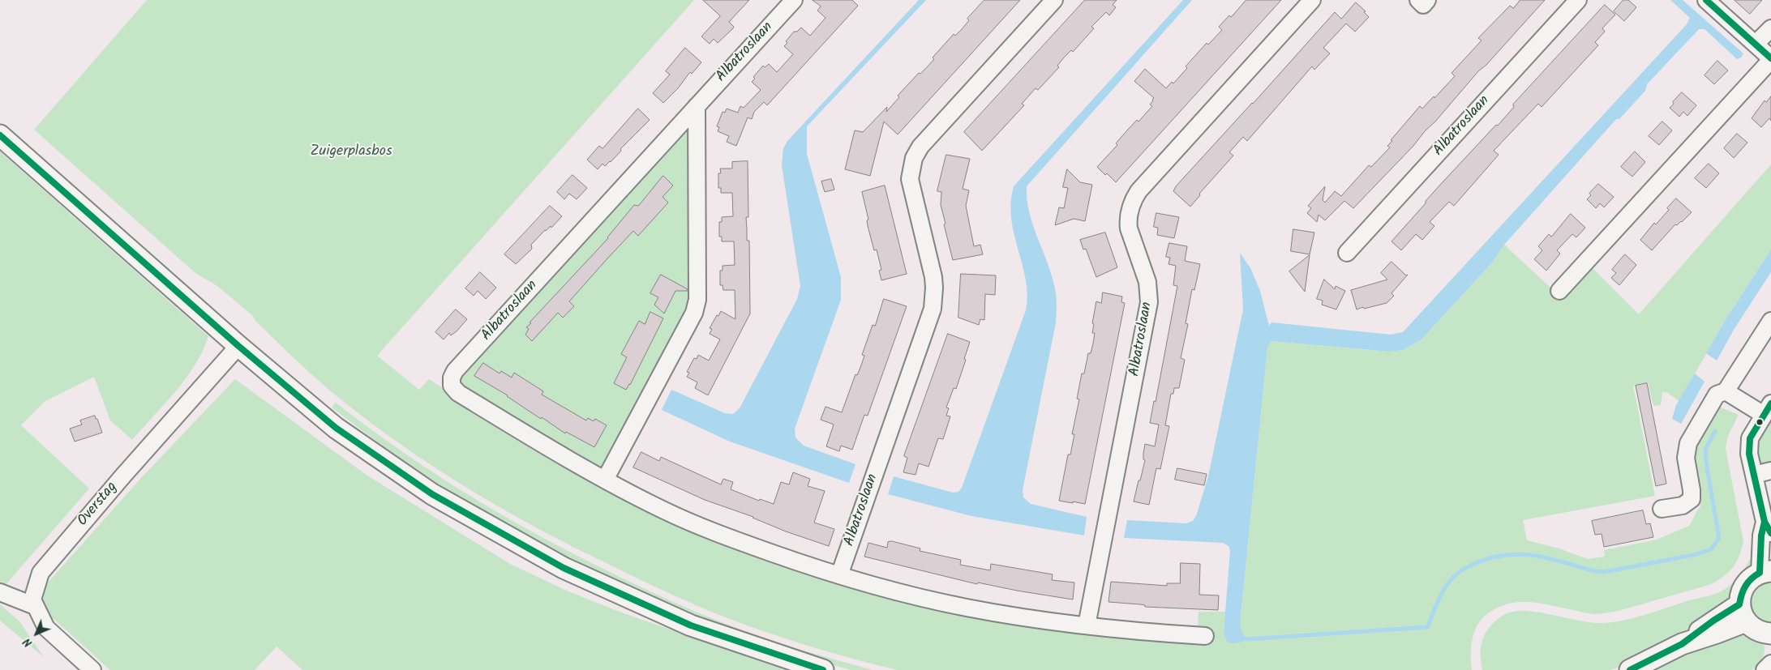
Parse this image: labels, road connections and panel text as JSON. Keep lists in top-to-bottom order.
{
  "streets": {
    "street": ["Albatroslaan", "Overstag"]
  },
  "parks": ["Zuigerplasbos"],
  "north": "bottom left"
}
